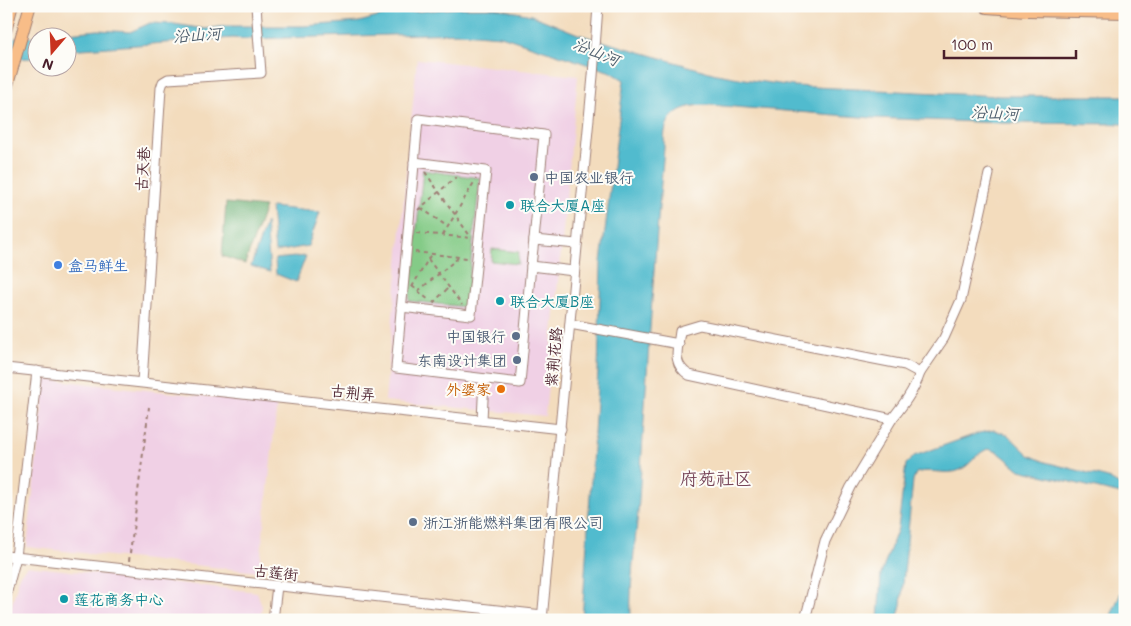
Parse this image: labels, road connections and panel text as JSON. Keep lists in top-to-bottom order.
{
  "streets": {
    "street": [
      "古天巷",
      "紫荆花路",
      "古荆弄",
      "古莲街"
    ]
  },
  "crossings": [
    ["古天巷", "古荆弄"],
    ["紫荆花路", "古荆弄"],
    ["紫荆花路", "古莲街"]
  ],
  "districts": ["府苑社区"],
  "water": ["沿山河"],
  "places": [
    "中国农业银行",
    "联合大厦A座",
    "盒马鲜生",
    "联合大厦B座",
    "中国银行",
    "东南设计集团",
    "外婆家",
    "浙江浙能燃料集团有限公司",
    "莲花商务中心"
  ],
  "scale_bar": "100 m",
  "north": "bottom"
}
